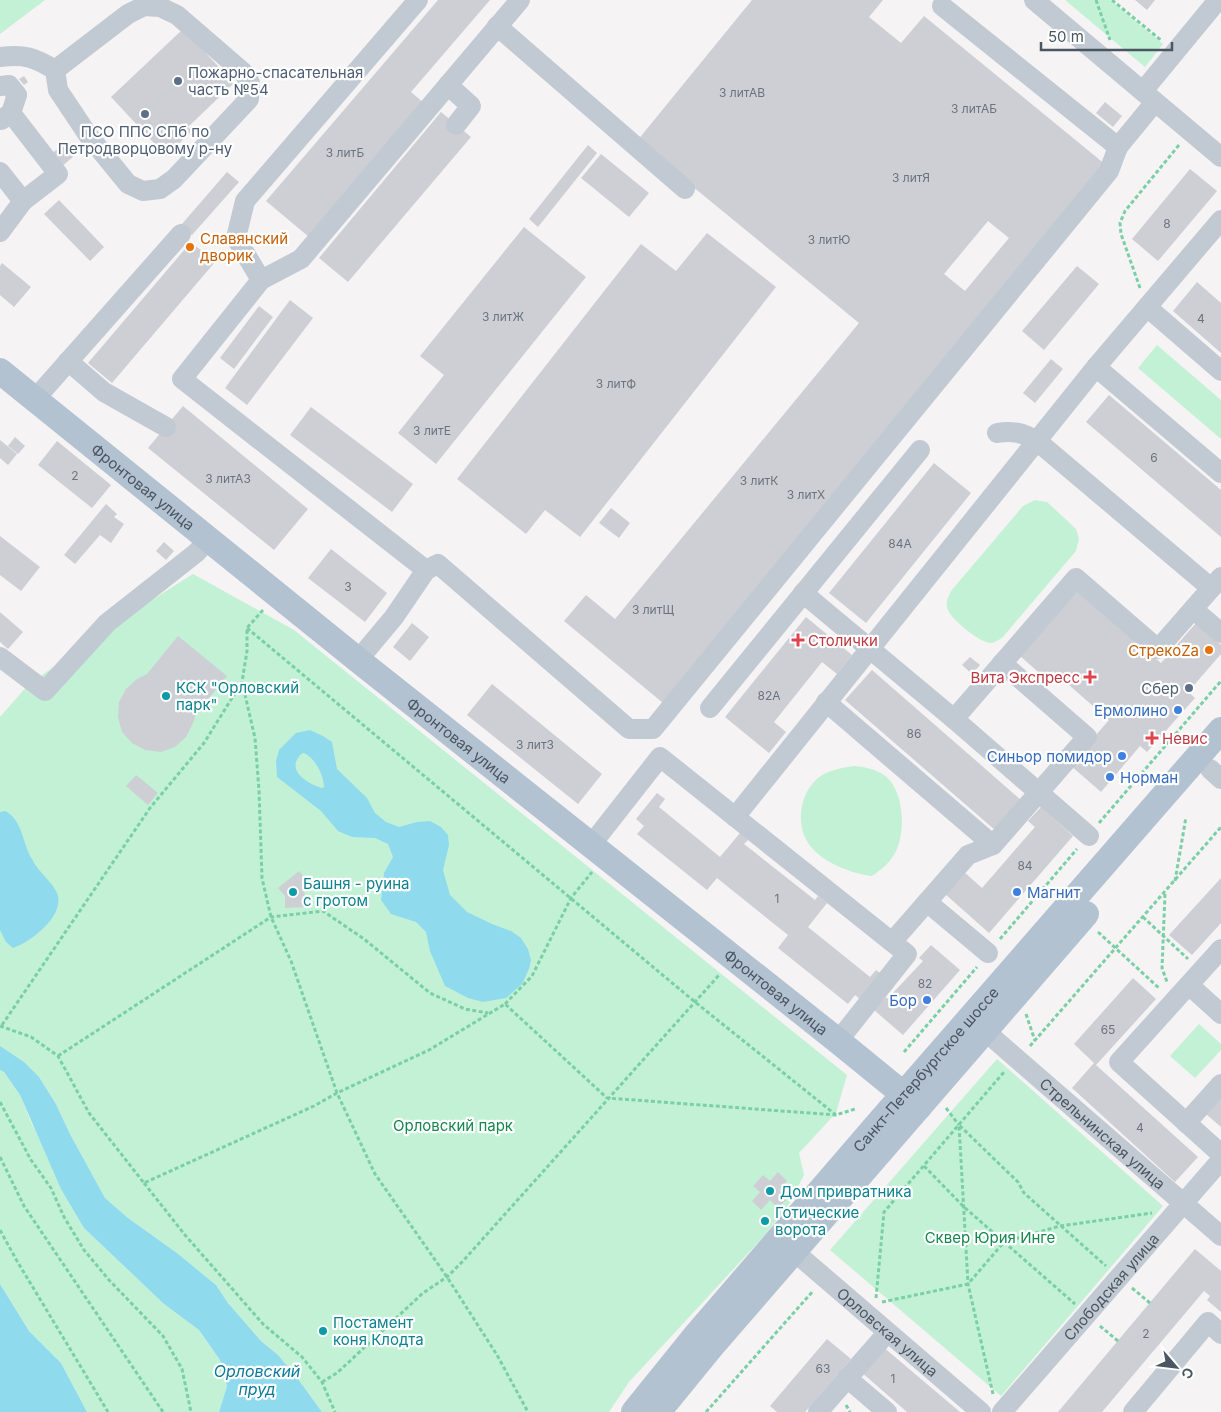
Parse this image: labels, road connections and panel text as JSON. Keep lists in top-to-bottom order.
{
  "streets": {
    "main road": ["Фронтовая улица", "Санкт-Петербургское шоссе"],
    "street": ["Стрельнинская улица", "Слободская улица", "Орловская улица"]
  },
  "crossings": [
    ["Фронтовая улица", "Санкт-Петербургское шоссе"],
    ["Санкт-Петербургское шоссе", "Стрельнинская улица"],
    ["Санкт-Петербургское шоссе", "Орловская улица"],
    ["Стрельнинская улица", "Слободская улица"],
    ["Слободская улица", "Орловская улица"]
  ],
  "water": ["Орловский пруд"],
  "parks": ["Орловский парк", "Сквер Юрия Инге"],
  "places": {
    "other": [
      "Пожарно-спасательная часть №54",
      "ПСО ППС СПб по Петродворцовому р-ну",
      "Славянский дворик",
      "СтрекоZа",
      "Сбер",
      "КСК \"Орловский парк\"",
      "Ермолино",
      "Синьор помидор",
      "Норман",
      "Башня - руина с гротом",
      "Магнит",
      "Бор",
      "Дом привратника",
      "Готические ворота",
      "Постамент коня Клодта"
    ],
    "health": ["Столички", "Вита Экспресс", "Невис"]
  },
  "house_numbers": [
    "3 литАВ",
    "3 литАБ",
    "3 литБ",
    "3 литЯ",
    "8",
    "3 литЮ",
    "3 литЖ",
    "4",
    "3 литФ",
    "3 литЕ",
    "6",
    "2",
    "3 литАЗ",
    "3 литК",
    "3 литХ",
    "84А",
    "3",
    "3 литЩ",
    "82А",
    "86",
    "3 литЗ",
    "84",
    "1",
    "82",
    "65",
    "4",
    "2",
    "63",
    "1"
  ],
  "scale_bar": "50 m",
  "north": "bottom right"
}
